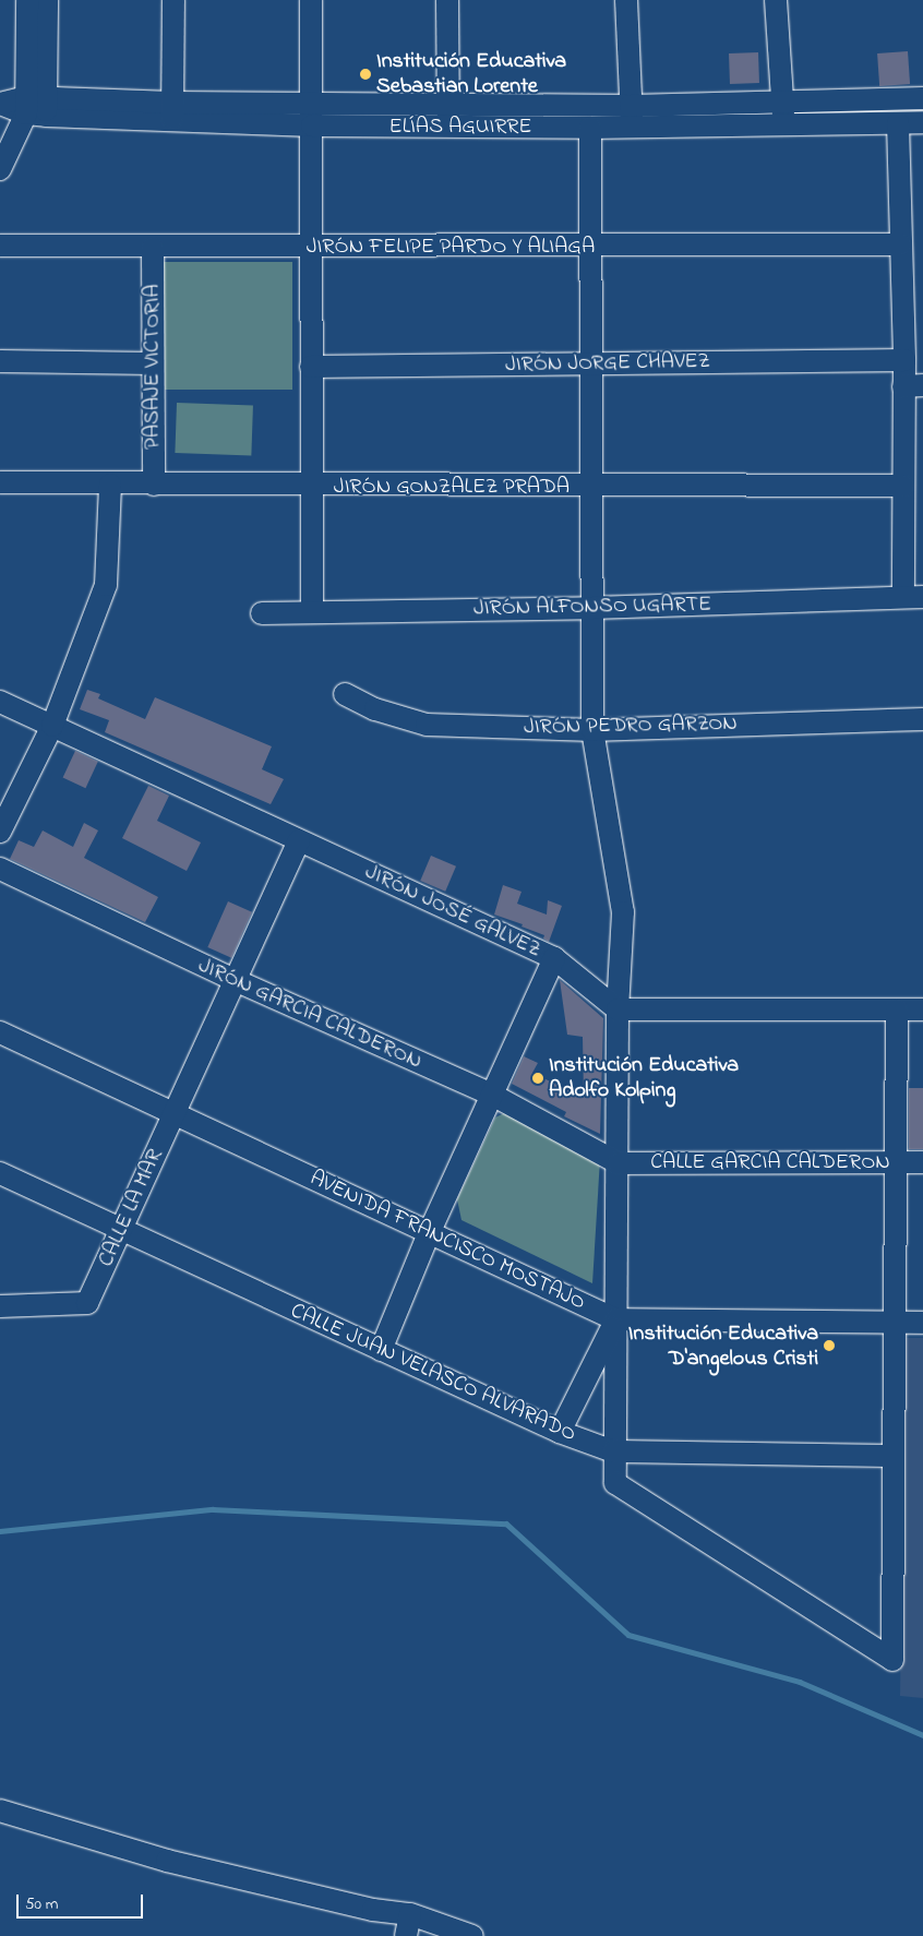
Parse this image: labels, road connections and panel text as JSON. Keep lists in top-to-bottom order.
{
  "streets": {
    "street": [
      "ELÍAS AGUIRRE",
      "JIRÓN FELIPE PARDO Y ALIAGA",
      "JIRÓN JORGE CHAVEZ",
      "PASAJE VICTORIA",
      "JIRÓN GONZALEZ PRADA",
      "JIRÓN ALFONSO UGARTE",
      "JIRÓN PEDRO GARZON",
      "JIRÓN JOSÉ GALVEZ",
      "JIRÓN GARCIA CALDERON",
      "CALLE GARCIA CALDERON",
      "CALLE LA MAR",
      "AVENIDA FRANCISCO MOSTAJO",
      "CALLE JUAN VELASCO ALVARADO"
    ]
  },
  "crossings": [
    ["JIRÓN FELIPE PARDO Y ALIAGA", "PASAJE VICTORIA"],
    ["PASAJE VICTORIA", "JIRÓN GONZALEZ PRADA"],
    ["JIRÓN JOSÉ GALVEZ", "CALLE LA MAR"],
    ["JIRÓN GARCIA CALDERON", "CALLE GARCIA CALDERON"],
    ["JIRÓN GARCIA CALDERON", "CALLE LA MAR"],
    ["CALLE LA MAR", "AVENIDA FRANCISCO MOSTAJO"],
    ["CALLE LA MAR", "CALLE JUAN VELASCO ALVARADO"]
  ],
  "places": ["Institución Educativa Sebastian Lorente", "Institución Educativa Adolfo Kolping", "Institución Educativa D'angelous Cristi"],
  "scale_bar": "50 m"
}
